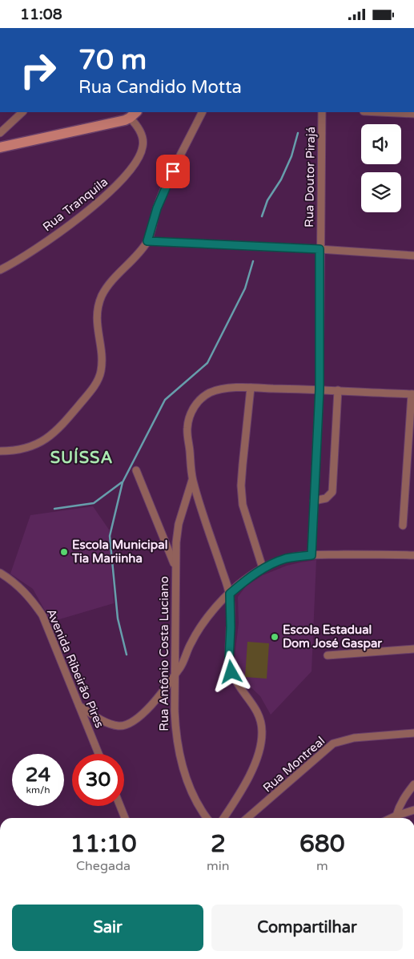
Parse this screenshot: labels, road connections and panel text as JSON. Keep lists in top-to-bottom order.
{
  "streets": {
    "street": [
      "Rua Doutor Pirajá",
      "Rua Tranquila",
      "Rua Antônio Costa Luciano",
      "Avenida Ribeirão Pires",
      "Rua Montreal"
    ]
  },
  "districts": ["SUÍSSA"],
  "places": ["Escola Municipal Tia Mariinha", "Escola Estadual Dom José Gaspar"],
  "page": {
    "status": "11:08",
    "turn": ["70 m", "Rua Candido Motta"],
    "speed": "24 km/h",
    "limit": "30",
    "eta": [
      "11:10",
      "Chegada",
      "2",
      "min",
      "680",
      "m"
    ],
    "buttons": ["Sair", "Compartilhar"]
  }
}
